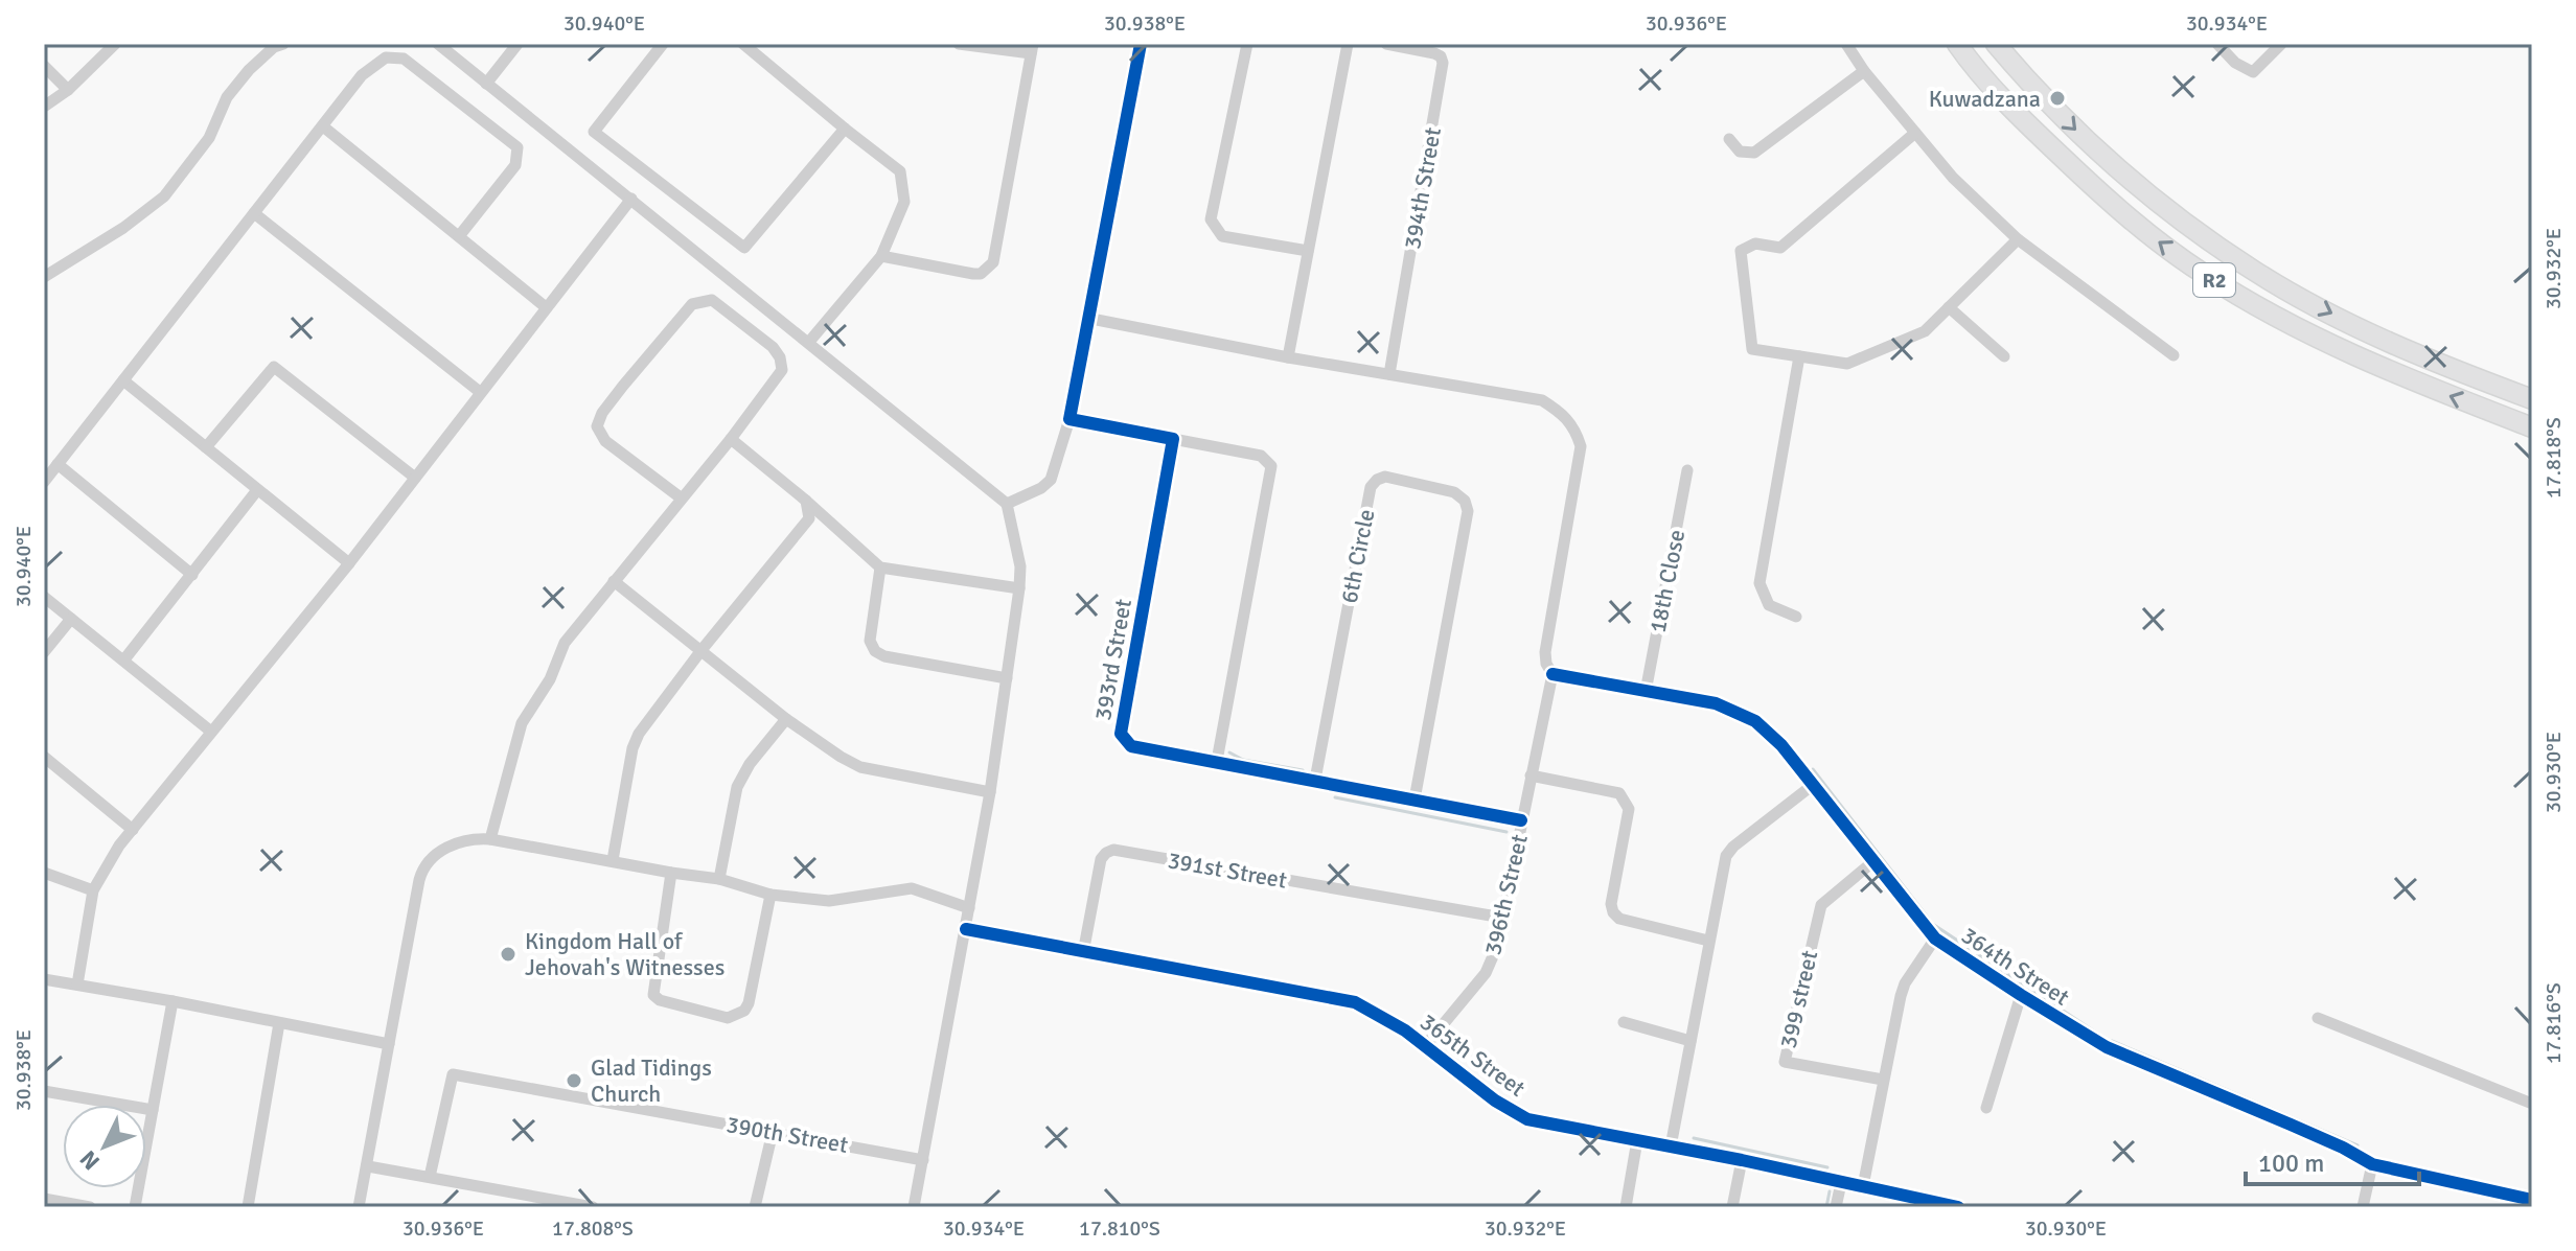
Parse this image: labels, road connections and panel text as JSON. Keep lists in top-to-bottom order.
{
  "streets": {
    "highway": ["R2"],
    "street": [
      "394th Street",
      "6th Circle",
      "18th Close",
      "393rd Street",
      "391st Street",
      "396th Street",
      "364th Street",
      "399 street",
      "365th Street",
      "390th Street"
    ]
  },
  "crossings": [
    ["394th Street", "396th Street"],
    ["6th Circle", "393rd Street"],
    ["18th Close", "364th Street"],
    ["393rd Street", "396th Street"],
    ["391st Street", "396th Street"],
    ["391st Street", "365th Street"],
    ["396th Street", "364th Street"],
    ["396th Street", "365th Street"],
    ["364th Street", "399 street"]
  ],
  "places": ["Kuwadzana", "Kingdom Hall of Jehovah's Witnesses", "Glad Tidings Church"],
  "scale_bar": "100 m",
  "north": "bottom left",
  "coordinates": [
    "30.940°E",
    "30.938°E",
    "30.936°E",
    "30.934°E",
    "30.932°E",
    "17.818°S",
    "30.930°E",
    "17.816°S",
    "17.808°S",
    "17.810°S"
  ]
}
